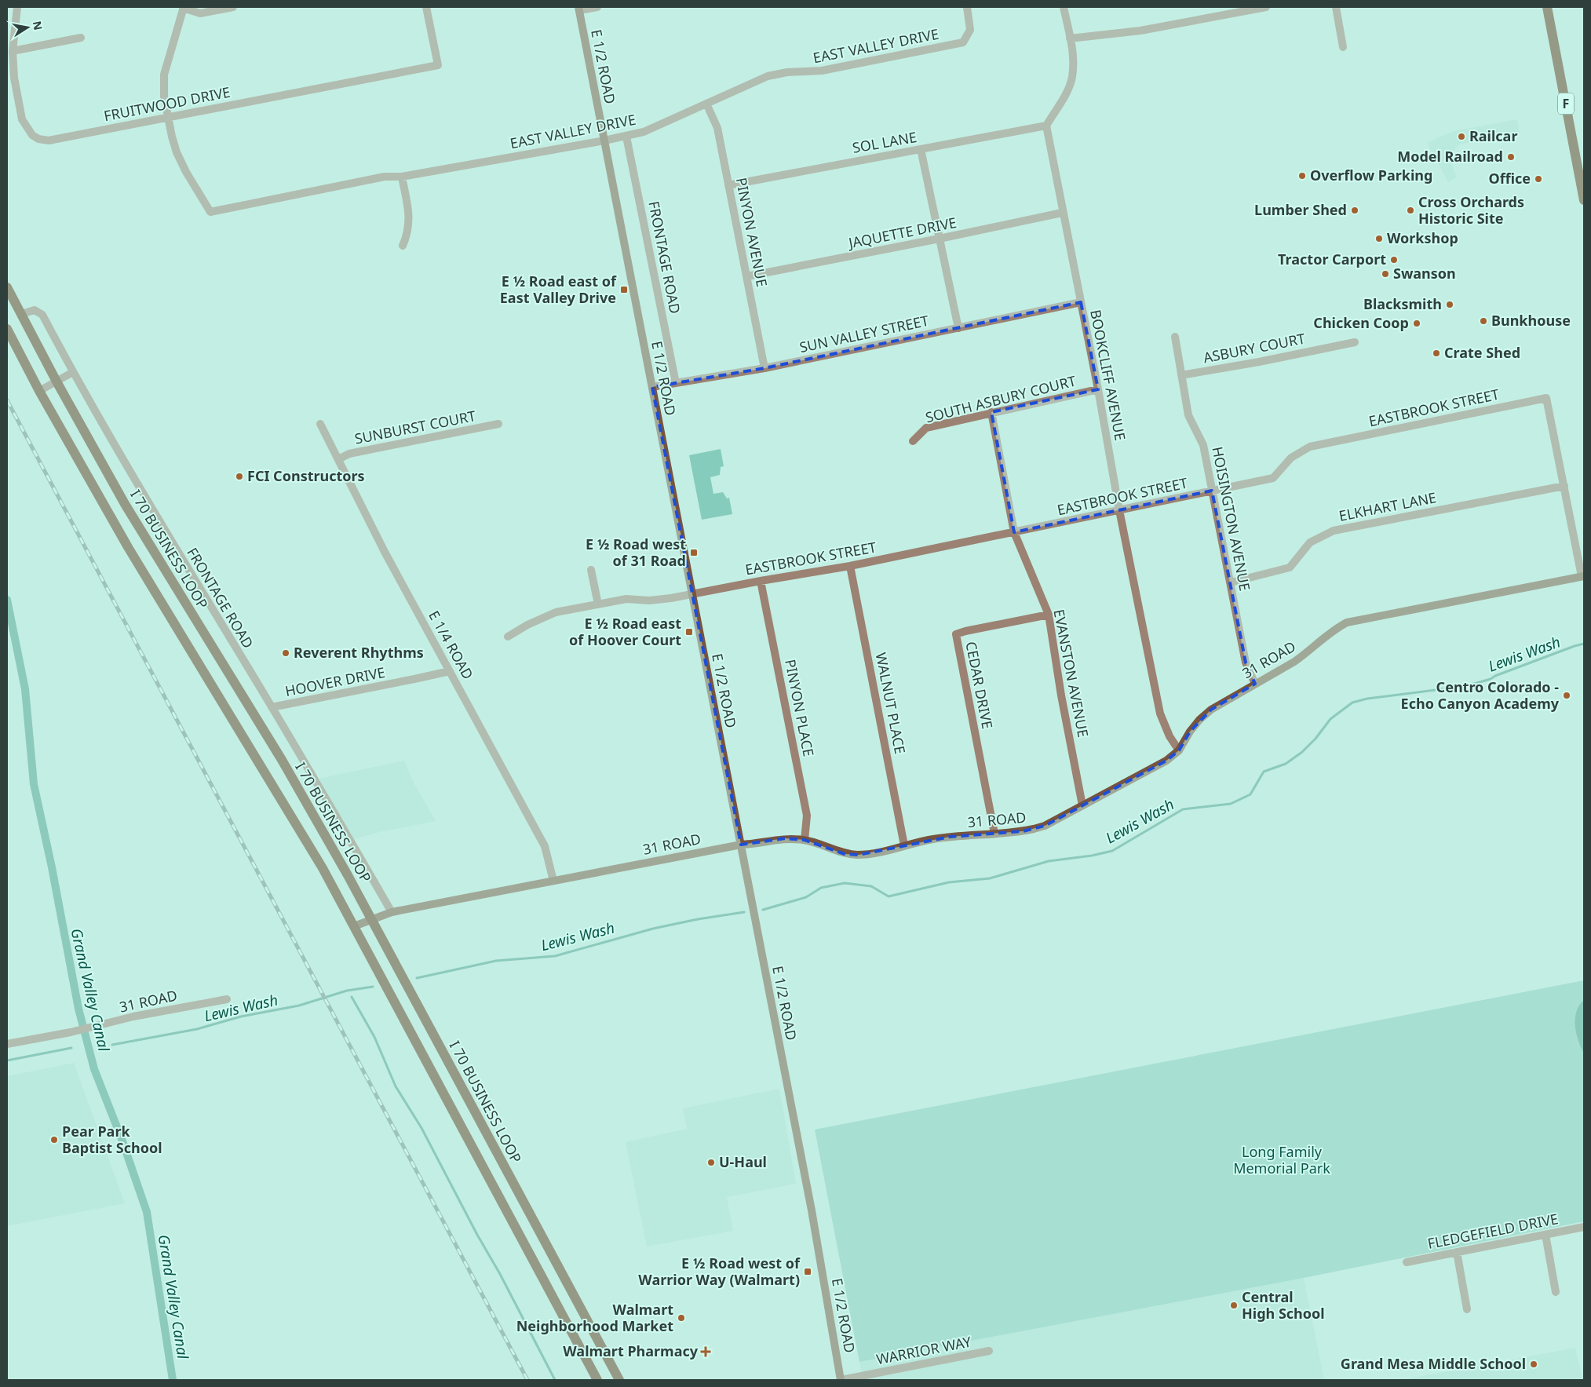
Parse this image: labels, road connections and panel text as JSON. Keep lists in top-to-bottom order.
{
  "streets": {
    "main road": [
      "E 1/2 ROAD",
      "F",
      "I 70 BUSINESS LOOP",
      "31 ROAD"
    ],
    "street": [
      "EAST VALLEY DRIVE",
      "FRUITWOOD DRIVE",
      "SOL LANE",
      "PINYON AVENUE",
      "JAQUETTE DRIVE",
      "FRONTAGE ROAD",
      "SUN VALLEY STREET",
      "ASBURY COURT",
      "BOOKCLIFF AVENUE",
      "SOUTH ASBURY COURT",
      "EASTBROOK STREET",
      "SUNBURST COURT",
      "ELKHART LANE",
      "HOISINGTON AVENUE",
      "E 1/4 ROAD",
      "EVANSTON AVENUE",
      "HOOVER DRIVE",
      "CEDAR DRIVE",
      "WALNUT PLACE",
      "PINYON PLACE",
      "FLEDGEFIELD DRIVE",
      "WARRIOR WAY"
    ]
  },
  "crossings": [
    ["EAST VALLEY DRIVE", "E 1/2 ROAD"],
    ["EAST VALLEY DRIVE", "FRUITWOOD DRIVE"],
    ["EAST VALLEY DRIVE", "PINYON AVENUE"],
    ["EAST VALLEY DRIVE", "FRONTAGE ROAD"],
    ["E 1/2 ROAD", "SUN VALLEY STREET"],
    ["E 1/2 ROAD", "EASTBROOK STREET"],
    ["E 1/2 ROAD", "31 ROAD"],
    ["E 1/2 ROAD", "WARRIOR WAY"],
    ["SOL LANE", "PINYON AVENUE"],
    ["SOL LANE", "BOOKCLIFF AVENUE"],
    ["PINYON AVENUE", "JAQUETTE DRIVE"],
    ["PINYON AVENUE", "SUN VALLEY STREET"],
    ["JAQUETTE DRIVE", "BOOKCLIFF AVENUE"],
    ["FRONTAGE ROAD", "SUN VALLEY STREET"],
    ["FRONTAGE ROAD", "I 70 BUSINESS LOOP"],
    ["FRONTAGE ROAD", "31 ROAD"],
    ["FRONTAGE ROAD", "HOOVER DRIVE"],
    ["SUN VALLEY STREET", "BOOKCLIFF AVENUE"],
    ["ASBURY COURT", "HOISINGTON AVENUE"],
    ["BOOKCLIFF AVENUE", "SOUTH ASBURY COURT"],
    ["BOOKCLIFF AVENUE", "EASTBROOK STREET"],
    ["BOOKCLIFF AVENUE", "31 ROAD"],
    ["SOUTH ASBURY COURT", "EVANSTON AVENUE"],
    ["EASTBROOK STREET", "ELKHART LANE"],
    ["EASTBROOK STREET", "HOISINGTON AVENUE"],
    ["EASTBROOK STREET", "EVANSTON AVENUE"],
    ["EASTBROOK STREET", "WALNUT PLACE"],
    ["EASTBROOK STREET", "PINYON PLACE"],
    ["SUNBURST COURT", "E 1/4 ROAD"],
    ["ELKHART LANE", "HOISINGTON AVENUE"],
    ["HOISINGTON AVENUE", "31 ROAD"],
    ["I 70 BUSINESS LOOP", "31 ROAD"],
    ["E 1/4 ROAD", "31 ROAD"],
    ["E 1/4 ROAD", "HOOVER DRIVE"],
    ["31 ROAD", "EVANSTON AVENUE"],
    ["31 ROAD", "CEDAR DRIVE"],
    ["31 ROAD", "WALNUT PLACE"],
    ["31 ROAD", "PINYON PLACE"],
    ["EVANSTON AVENUE", "CEDAR DRIVE"]
  ],
  "water": ["Lewis Wash", "Grand Valley Canal"],
  "parks": ["Long Family Memorial Park"],
  "places": {
    "other": [
      "Railcar",
      "Model Railroad",
      "Overflow Parking",
      "Office",
      "Lumber Shed",
      "Cross Orchards Historic Site",
      "Workshop",
      "Tractor Carport",
      "Swanson",
      "Blacksmith",
      "Bunkhouse",
      "Chicken Coop",
      "Crate Shed",
      "FCI Constructors",
      "Reverent Rhythms",
      "Centro Colorado - Echo Canyon Academy",
      "Pear Park Baptist School",
      "U-Haul",
      "Central High School",
      "Walmart Neighborhood Market",
      "Grand Mesa Middle School"
    ],
    "transit": [
      "E ½ Road east of East Valley Drive",
      "E ½ Road west of 31 Road",
      "E ½ Road east of Hoover Court",
      "E ½ Road west of Warrior Way (Walmart)"
    ],
    "health": ["Walmart Pharmacy"]
  },
  "north": "right"
}
